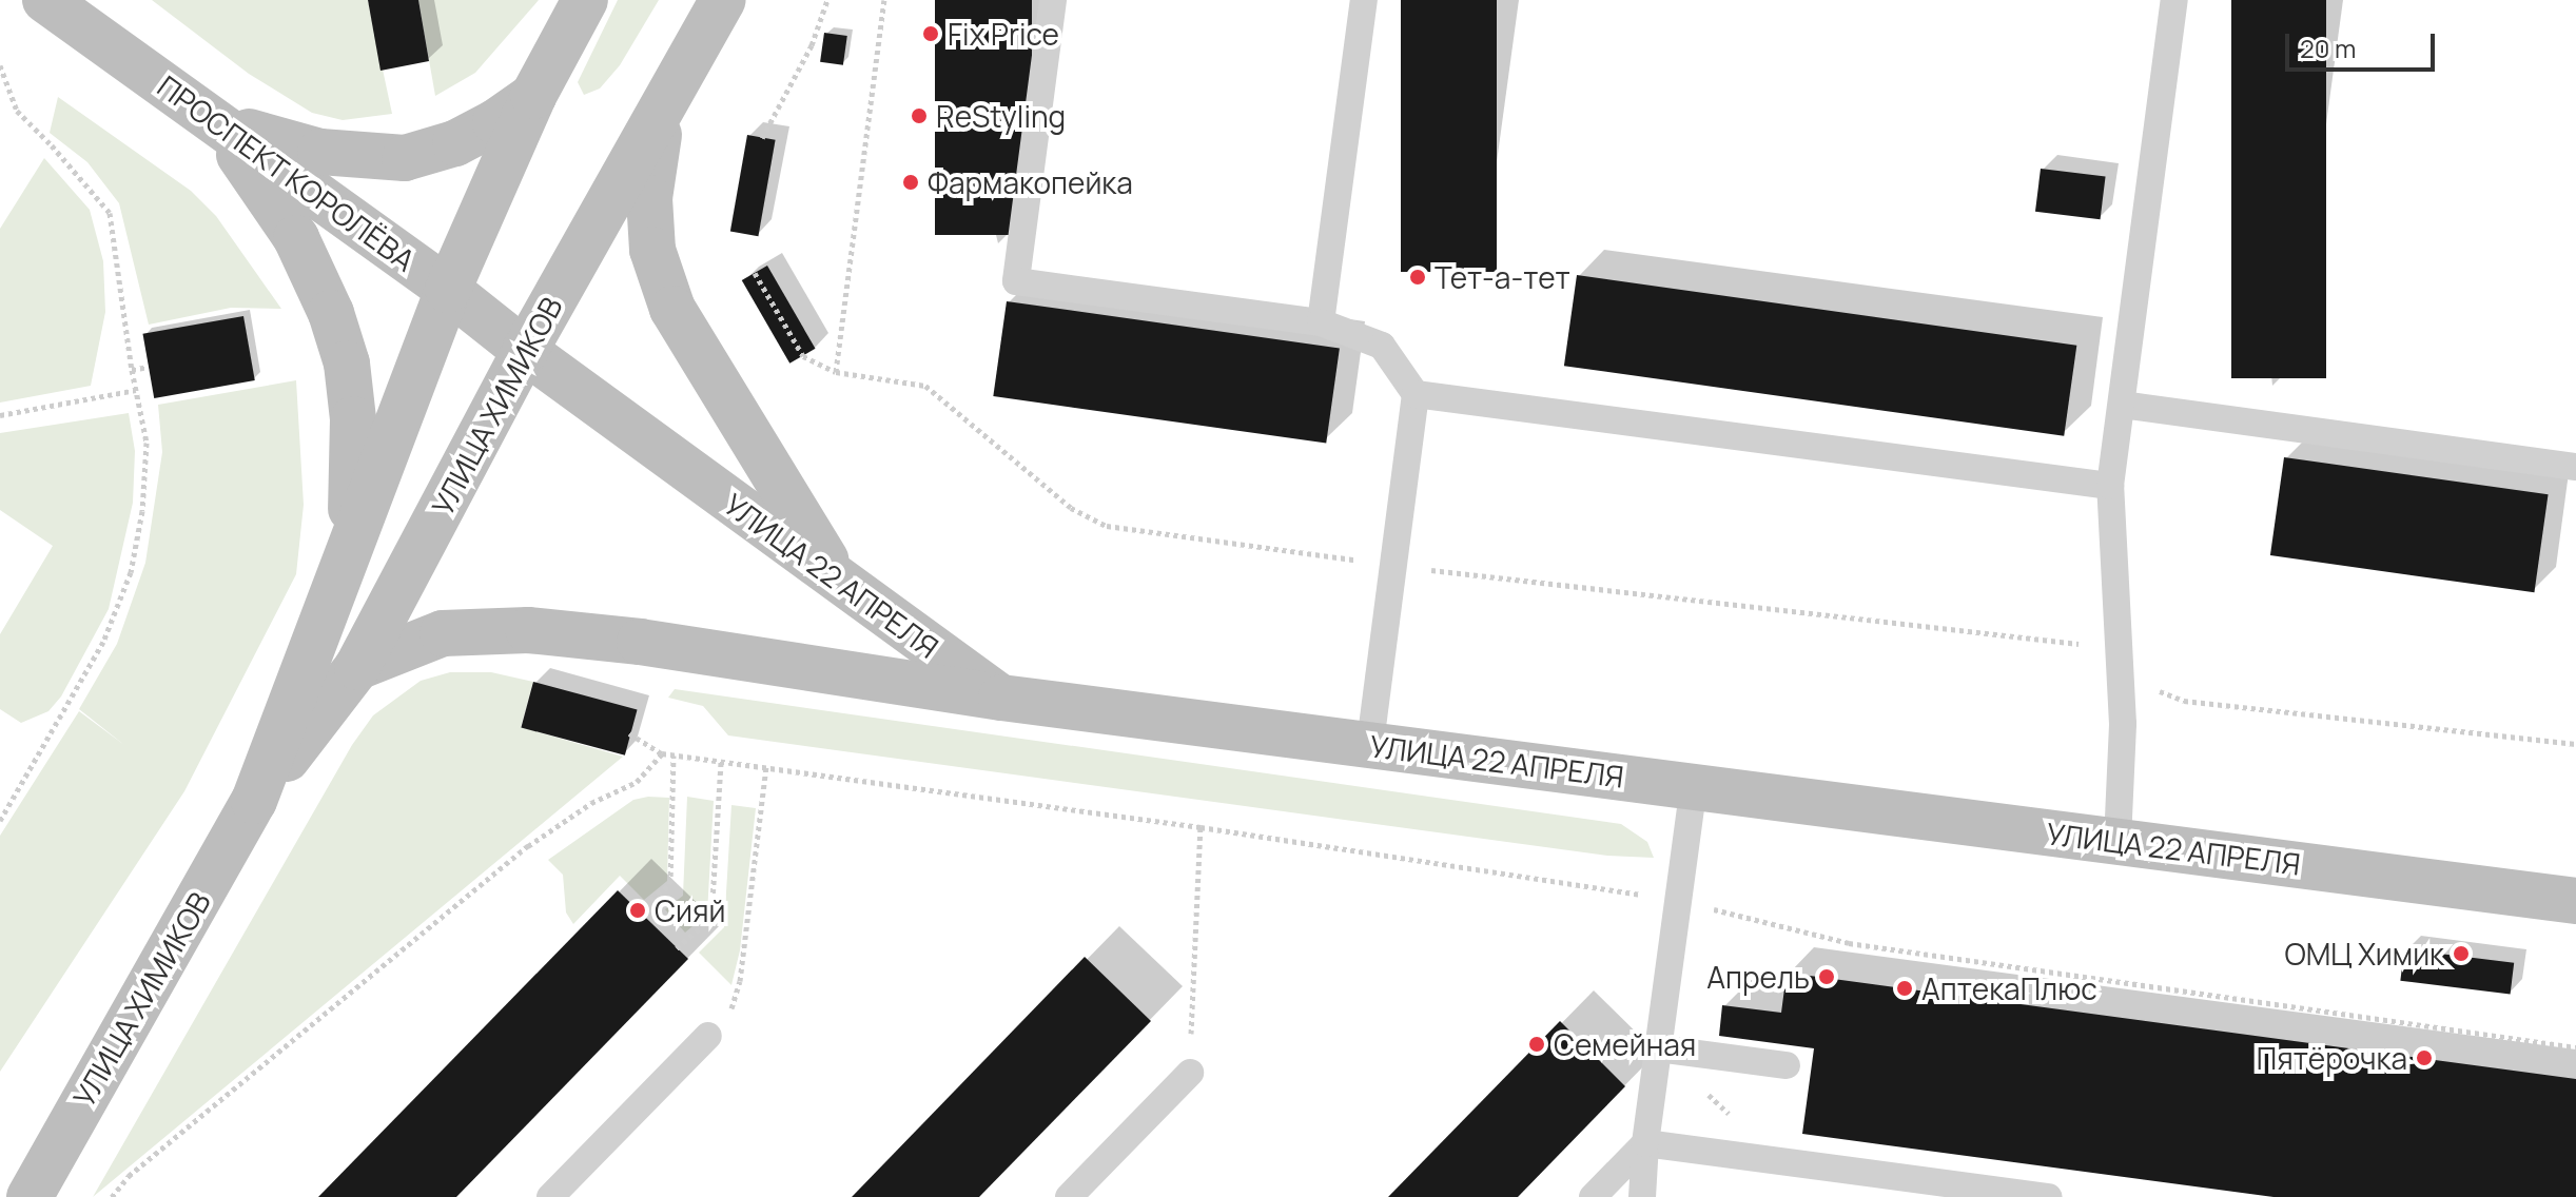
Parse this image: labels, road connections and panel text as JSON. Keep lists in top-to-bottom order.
{
  "streets": {
    "main road": ["ПРОСПЕКТ КОРОЛЁВА", "УЛИЦА ХИМИКОВ", "УЛИЦА 22 АПРЕЛЯ"]
  },
  "crossings": [
    ["ПРОСПЕКТ КОРОЛЁВА", "УЛИЦА ХИМИКОВ"],
    ["ПРОСПЕКТ КОРОЛЁВА", "УЛИЦА 22 АПРЕЛЯ"],
    ["УЛИЦА ХИМИКОВ", "УЛИЦА 22 АПРЕЛЯ"]
  ],
  "places": [
    "Fix Price",
    "ReStyling",
    "Фармакопейка",
    "Тет-а-тет",
    "Сияй",
    "ОМЦ Химик",
    "Апрель",
    "АптекаПлюс",
    "Семейная",
    "Пятёрочка"
  ],
  "scale_bar": "20 m"
}
